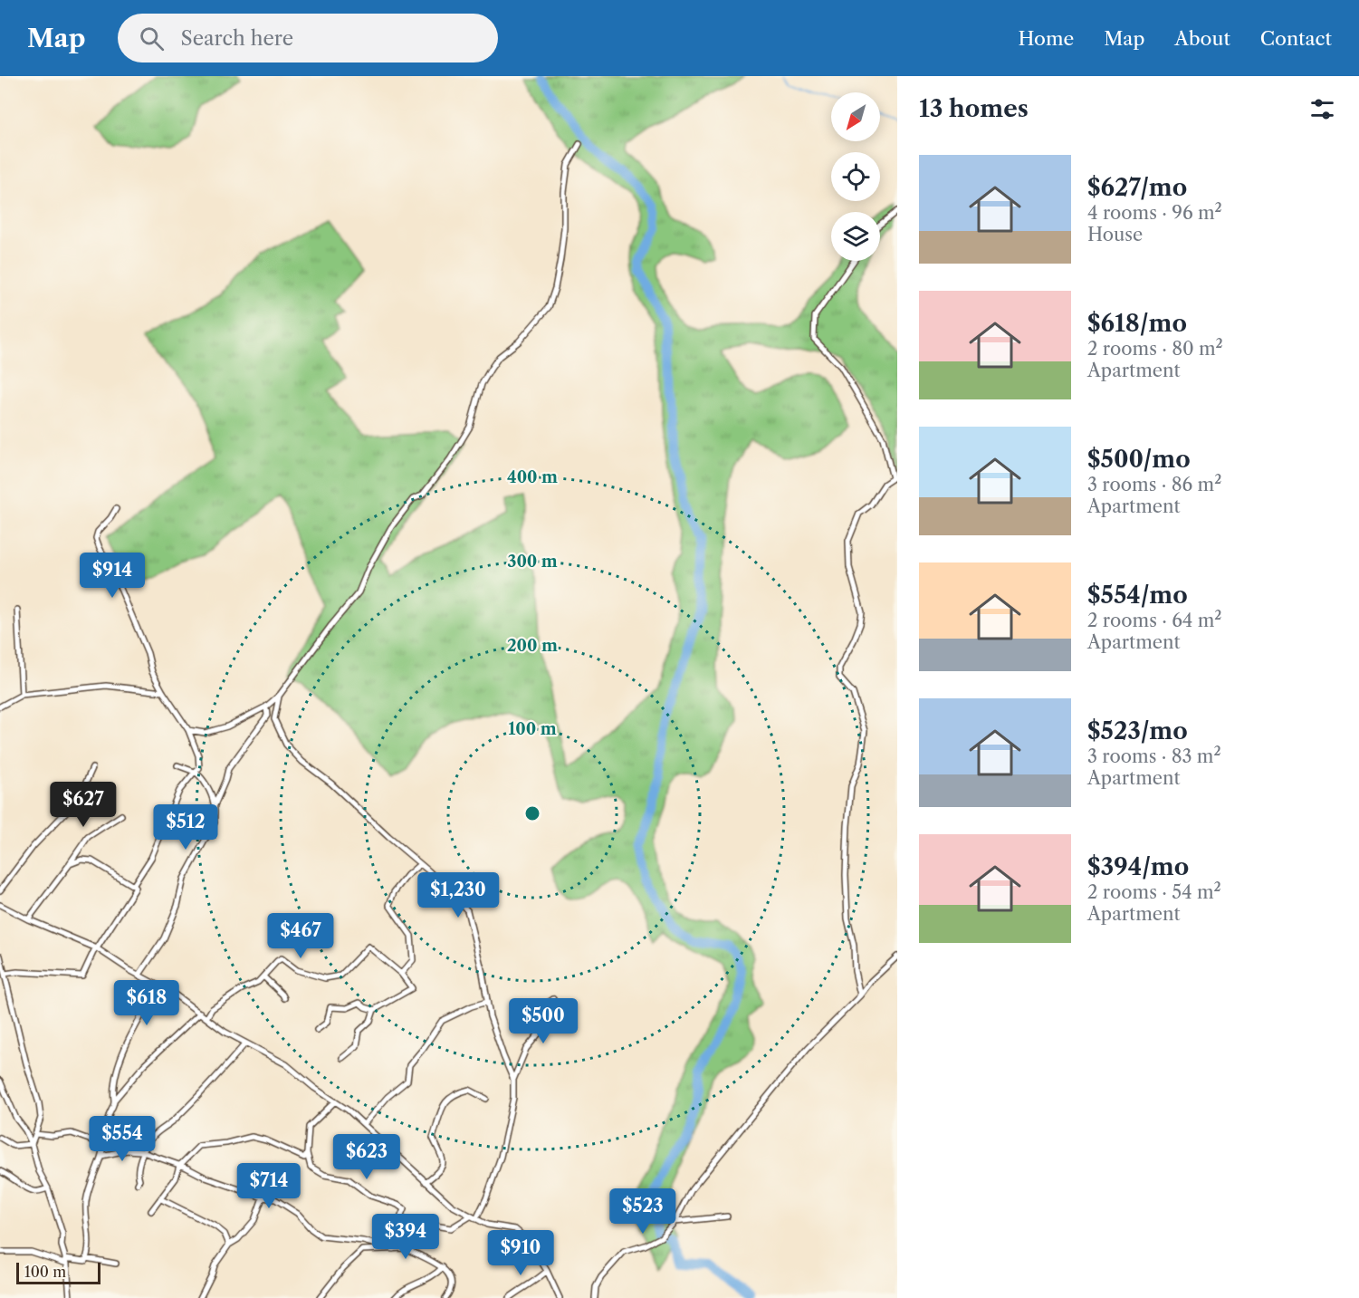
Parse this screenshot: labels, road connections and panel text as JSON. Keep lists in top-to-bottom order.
{
  "scale_bar": "100 m",
  "north": "bottom left",
  "page": {
    "header": "Map",
    "search": "Search here",
    "nav": [
      "Home",
      "Map",
      "About",
      "Contact"
    ],
    "heading": "13 homes",
    "list": [
      {
        "name": "$627/mo",
        "note": "4 rooms · 96 m² · House"
      },
      {
        "name": "$618/mo",
        "note": "2 rooms · 80 m² · Apartment"
      },
      {
        "name": "$500/mo",
        "note": "3 rooms · 86 m² · Apartment"
      },
      {
        "name": "$554/mo",
        "note": "2 rooms · 64 m² · Apartment"
      },
      {
        "name": "$523/mo",
        "note": "3 rooms · 83 m² · Apartment"
      },
      {
        "name": "$394/mo",
        "note": "2 rooms · 54 m² · Apartment"
      }
    ],
    "price": [
      "$914",
      "$627",
      "$512",
      "$1,230",
      "$467",
      "$618",
      "$500",
      "$554",
      "$623",
      "$714",
      "$523",
      "$394",
      "$910"
    ],
    "scale": "100 m"
  },
  "rings": [
    "400 m",
    "300 m",
    "200 m",
    "100 m"
  ]
}
